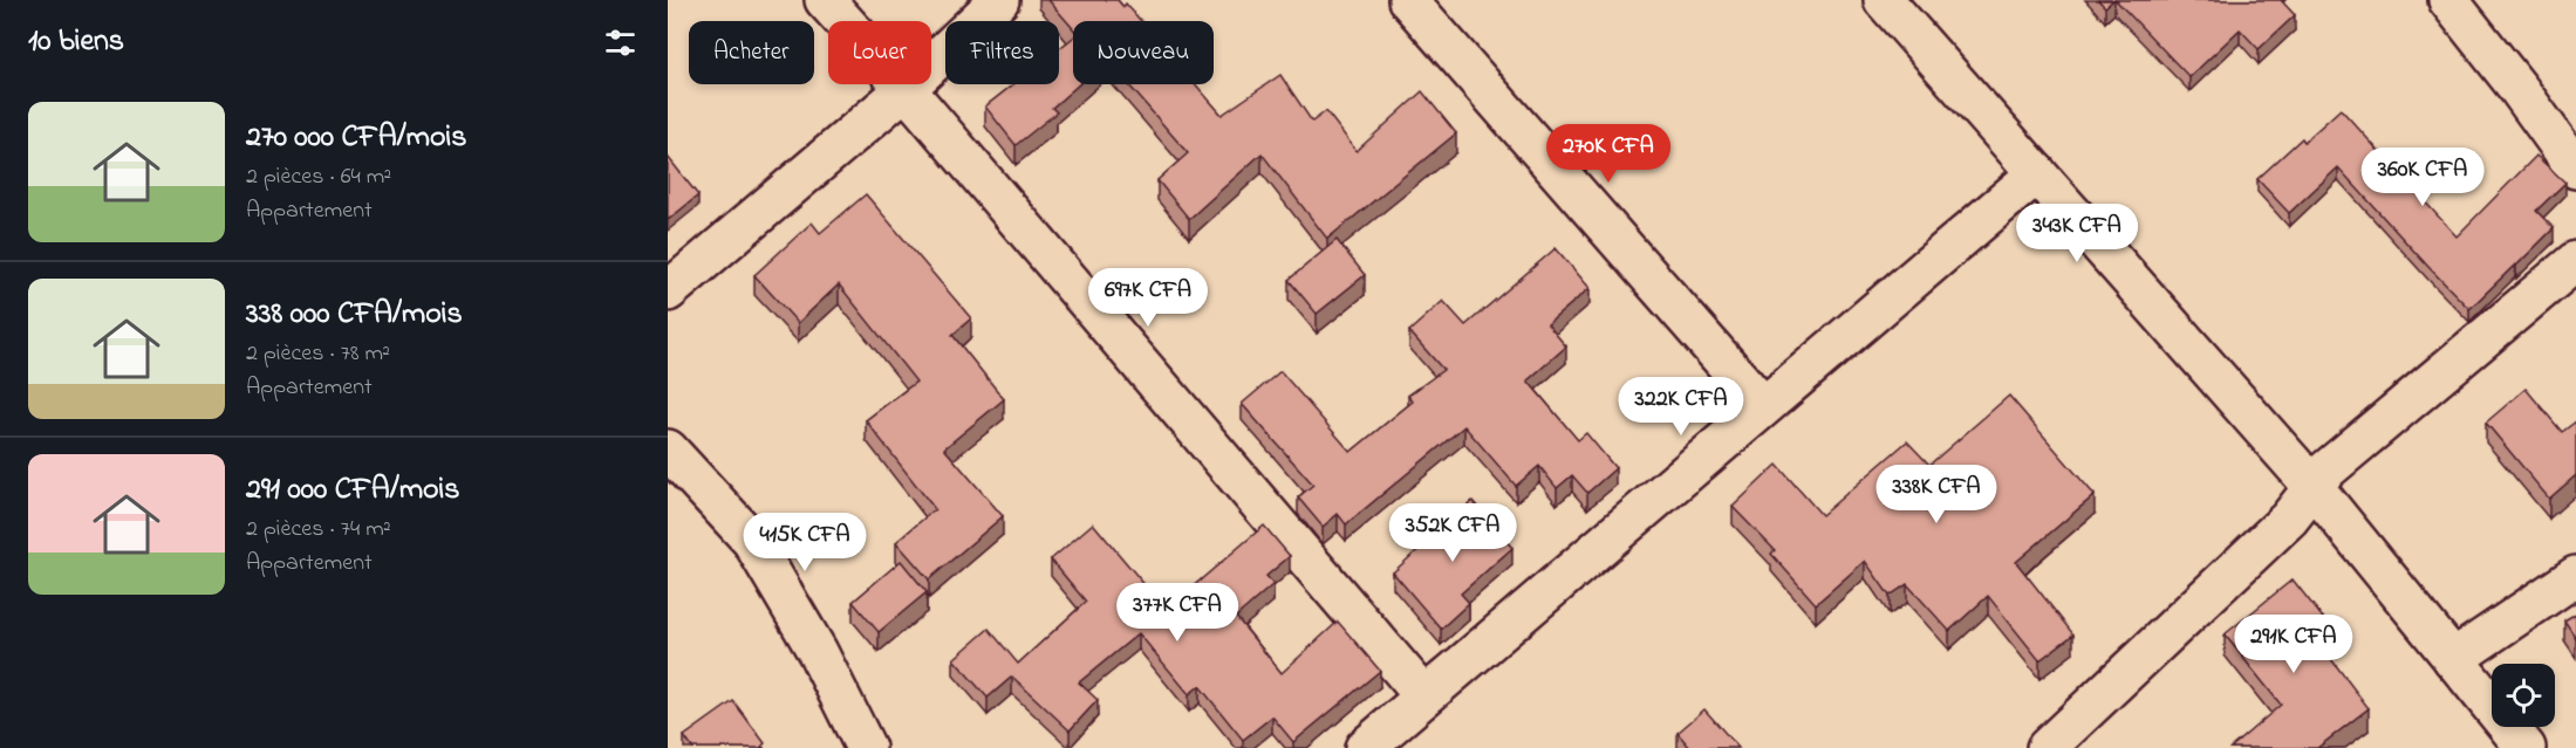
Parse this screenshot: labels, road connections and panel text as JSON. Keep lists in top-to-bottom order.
{
  "page": {
    "heading": "10 biens",
    "chip": [
      "Acheter",
      "Louer",
      "Filtres",
      "Nouveau"
    ],
    "list": [
      {
        "name": "270 000 CFA/mois",
        "note": "2 pièces · 64 m² · Appartement"
      },
      {
        "name": "338 000 CFA/mois",
        "note": "2 pièces · 78 m² · Appartement"
      },
      {
        "name": "291 000 CFA/mois",
        "note": "2 pièces · 74 m² · Appartement"
      }
    ],
    "price": [
      "270K CFA",
      "360K CFA",
      "343K CFA",
      "697K CFA",
      "322K CFA",
      "338K CFA",
      "352K CFA",
      "415K CFA",
      "377K CFA",
      "291K CFA"
    ]
  }
}
